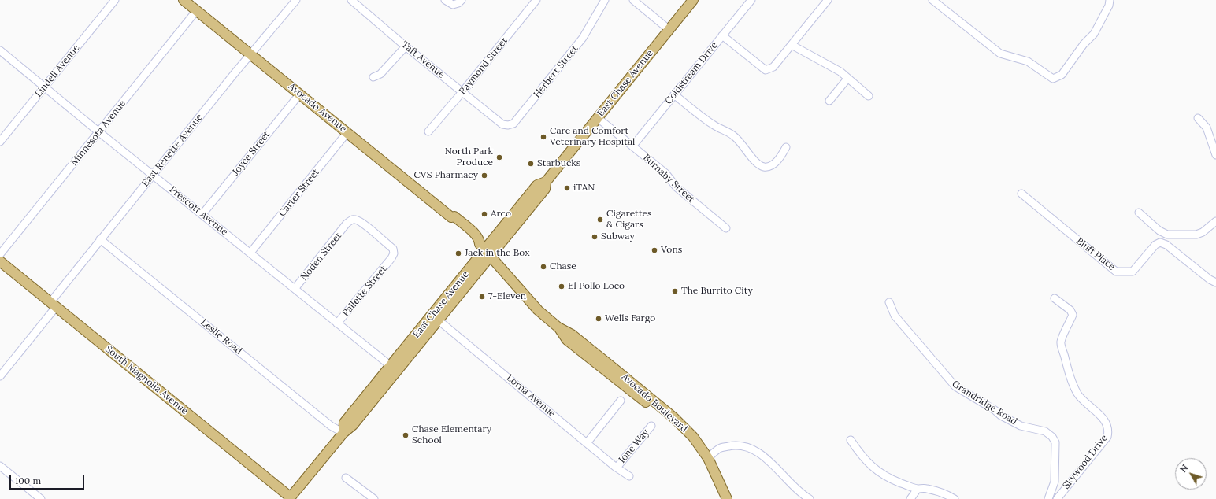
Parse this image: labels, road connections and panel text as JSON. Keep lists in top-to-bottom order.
{
  "streets": {
    "main road": [
      "East Chase Avenue",
      "Avocado Avenue",
      "South Magnolia Avenue",
      "Avocado Boulevard"
    ],
    "street": [
      "Taft Avenue",
      "Raymond Street",
      "Lindell Avenue",
      "Herbert Street",
      "Coldstream Drive",
      "Minnesota Avenue",
      "East Renette Avenue",
      "Joyce Street",
      "Burnaby Street",
      "Carter Street",
      "Prescott Avenue",
      "Bluff Place",
      "Noden Street",
      "Pallette Street",
      "Leslie Road",
      "Lorna Avenue",
      "Grandridge Road",
      "Ione Way",
      "Skywood Drive"
    ]
  },
  "crossings": [
    ["Taft Avenue", "Raymond Street"],
    ["Taft Avenue", "Herbert Street"],
    ["Lindell Avenue", "Prescott Avenue"],
    ["Coldstream Drive", "Burnaby Street"],
    ["East Chase Avenue", "Avocado Avenue"],
    ["East Chase Avenue", "Burnaby Street"],
    ["East Chase Avenue", "Prescott Avenue"],
    ["East Chase Avenue", "Leslie Road"],
    ["East Chase Avenue", "South Magnolia Avenue"],
    ["East Chase Avenue", "Lorna Avenue"],
    ["East Chase Avenue", "Avocado Boulevard"],
    ["Avocado Avenue", "Minnesota Avenue"],
    ["Avocado Avenue", "East Renette Avenue"],
    ["Avocado Avenue", "Joyce Street"],
    ["Avocado Avenue", "Carter Street"],
    ["Avocado Avenue", "Avocado Boulevard"],
    ["Minnesota Avenue", "Prescott Avenue"],
    ["East Renette Avenue", "Prescott Avenue"],
    ["East Renette Avenue", "Leslie Road"],
    ["East Renette Avenue", "South Magnolia Avenue"],
    ["Joyce Street", "Prescott Avenue"],
    ["Carter Street", "Prescott Avenue"],
    ["Prescott Avenue", "Noden Street"],
    ["Prescott Avenue", "Pallette Street"],
    ["Noden Street", "Pallette Street"],
    ["Lorna Avenue", "Ione Way"]
  ],
  "places": [
    "Care and Comfort Veterinary Hospital",
    "North Park Produce",
    "Starbucks",
    "CVS Pharmacy",
    "iTAN",
    "Arco",
    "Cigarettes & Cigars",
    "Subway",
    "Vons",
    "Jack in the Box",
    "Chase",
    "El Pollo Loco",
    "The Burrito City",
    "7-Eleven",
    "Wells Fargo",
    "Chase Elementary School"
  ],
  "scale_bar": "100 m",
  "north": "top left"
}
